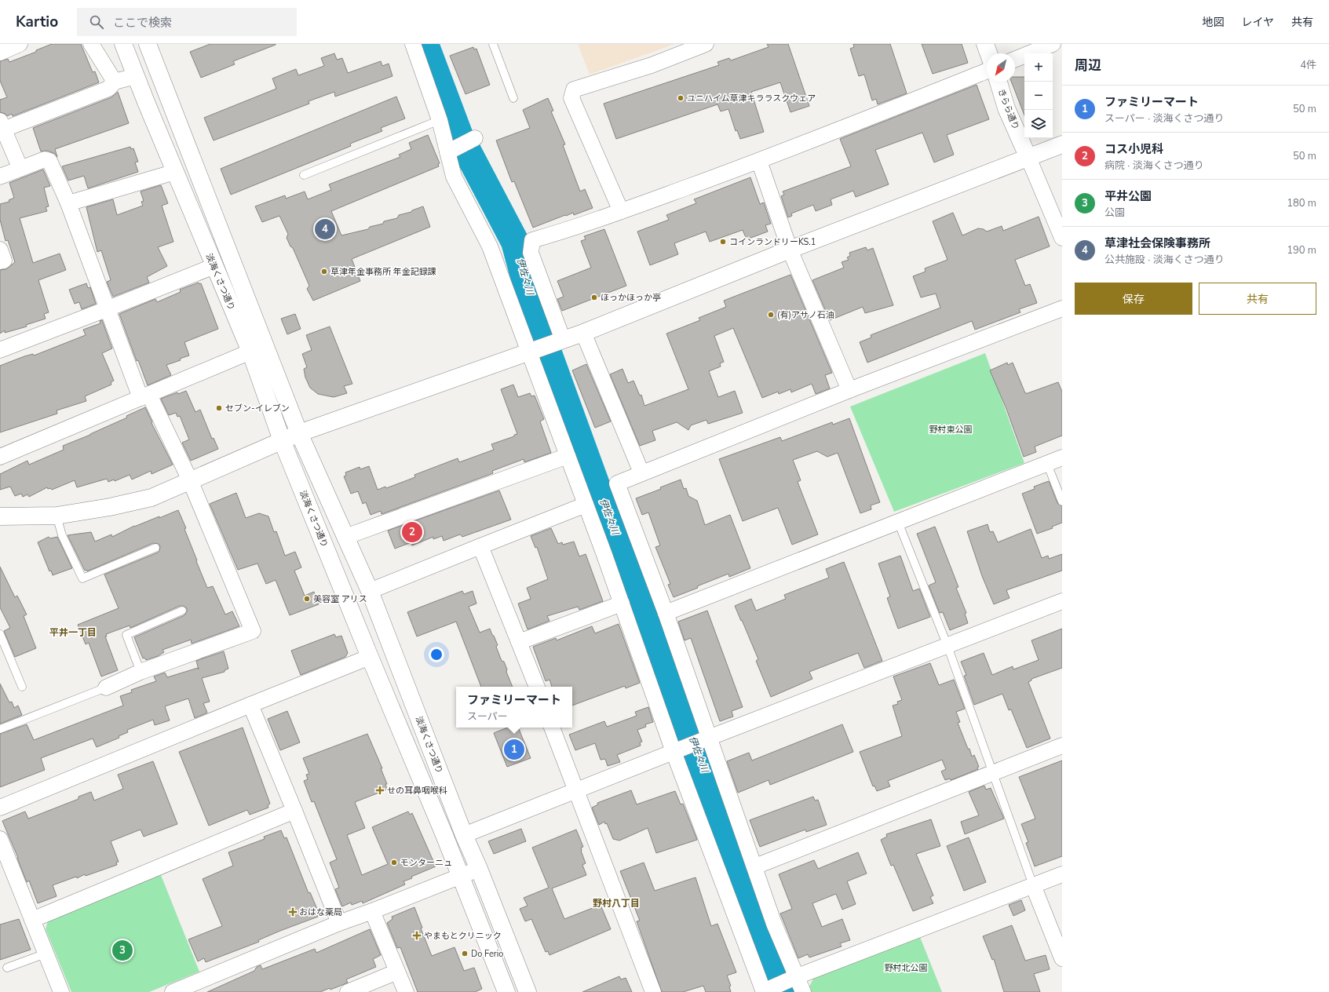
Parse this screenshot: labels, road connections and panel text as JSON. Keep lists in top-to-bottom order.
{
  "streets": {
    "street": ["きらら通り", "淡海くさつ通り"]
  },
  "districts": ["平井一丁目", "野村八丁目"],
  "water": ["伊佐々川"],
  "parks": ["野村東公園", "野村北公園"],
  "places": {
    "other": [
      "ユニハイム草津キララスクウェア",
      "コインランドリーKS.1",
      "草津年金事務所 年金記録課",
      "ほっかほっか亭",
      "(有)アサノ石油",
      "セブン-イレブン",
      "美容室 アリス",
      "モンターニュ",
      "Do Ferio"
    ],
    "health": ["せの耳鼻咽喉科", "おはな薬局", "やまもとクリニック"]
  },
  "north": "bottom left",
  "page": {
    "header": "Kartio",
    "search": "ここで検索",
    "nav": ["地図", "レイヤ", "共有"],
    "heading": ["周辺", "4件"],
    "map_buttons": ["+", "−"],
    "list": [
      {
        "mark": "1",
        "name": "ファミリーマート",
        "note": "スーパー · 淡海くさつ通り",
        "value": "50 m"
      },
      {
        "mark": "2",
        "name": "コス小児科",
        "note": "病院 · 淡海くさつ通り",
        "value": "50 m"
      },
      {
        "mark": "3",
        "name": "平井公園",
        "note": "公園",
        "value": "180 m"
      },
      {
        "mark": "4",
        "name": "草津社会保険事務所",
        "note": "公共施設 · 淡海くさつ通り",
        "value": "190 m"
      }
    ],
    "pins": [
      "4",
      "2",
      "1",
      "3"
    ],
    "buttons": ["保存", "共有"],
    "popup": ["ファミリーマート", "スーパー"]
  }
}
